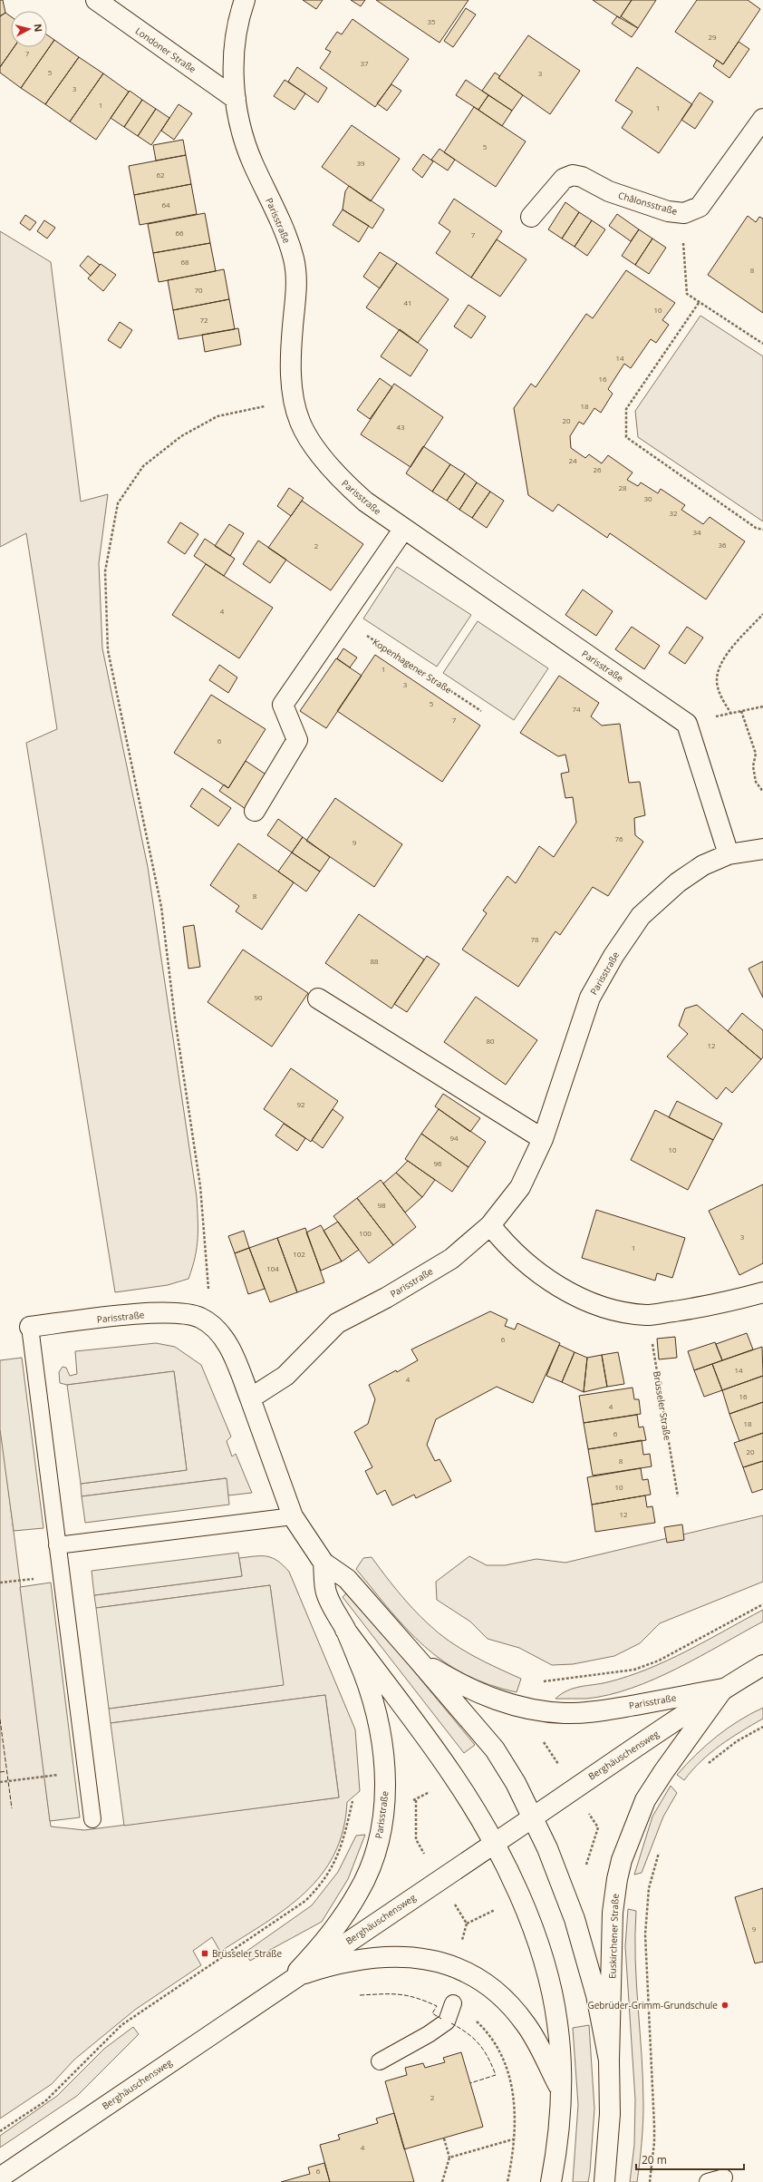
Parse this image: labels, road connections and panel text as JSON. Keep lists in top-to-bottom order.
{
  "streets": {
    "street": [
      "Londoner Straße",
      "Châlonsstraße",
      "Parisstraße",
      "Berghäuschensweg",
      "Euskirchener Straße"
    ],
    "path": ["Kopenhagener Straße", "Brüsseler Straße"]
  },
  "crossings": [
    ["Londoner Straße", "Parisstraße"],
    ["Parisstraße", "Berghäuschensweg"],
    ["Parisstraße", "Euskirchener Straße"],
    ["Berghäuschensweg", "Euskirchener Straße"]
  ],
  "places": {
    "transit": ["Brüsseler Straße"],
    "other": ["Gebrüder-Grimm-Grundschule"]
  },
  "house_numbers": [
    "35",
    "29",
    "7",
    "37",
    "5",
    "3",
    "3",
    "1",
    "1",
    "5",
    "39",
    "62",
    "64",
    "66",
    "7",
    "68",
    "8",
    "70",
    "41",
    "10",
    "72",
    "14",
    "16",
    "18",
    "20",
    "43",
    "24",
    "26",
    "28",
    "30",
    "32",
    "34",
    "36",
    "2",
    "4",
    "1",
    "3",
    "5",
    "74",
    "7",
    "6",
    "76",
    "9",
    "8",
    "78",
    "88",
    "90",
    "80",
    "12",
    "92",
    "94",
    "10",
    "96",
    "98",
    "100",
    "3",
    "1",
    "102",
    "104",
    "6",
    "14",
    "4",
    "16",
    "4",
    "18",
    "6",
    "20",
    "8",
    "10",
    "12",
    "9",
    "2",
    "4",
    "6"
  ],
  "scale_bar": "20 m",
  "north": "right"
}
